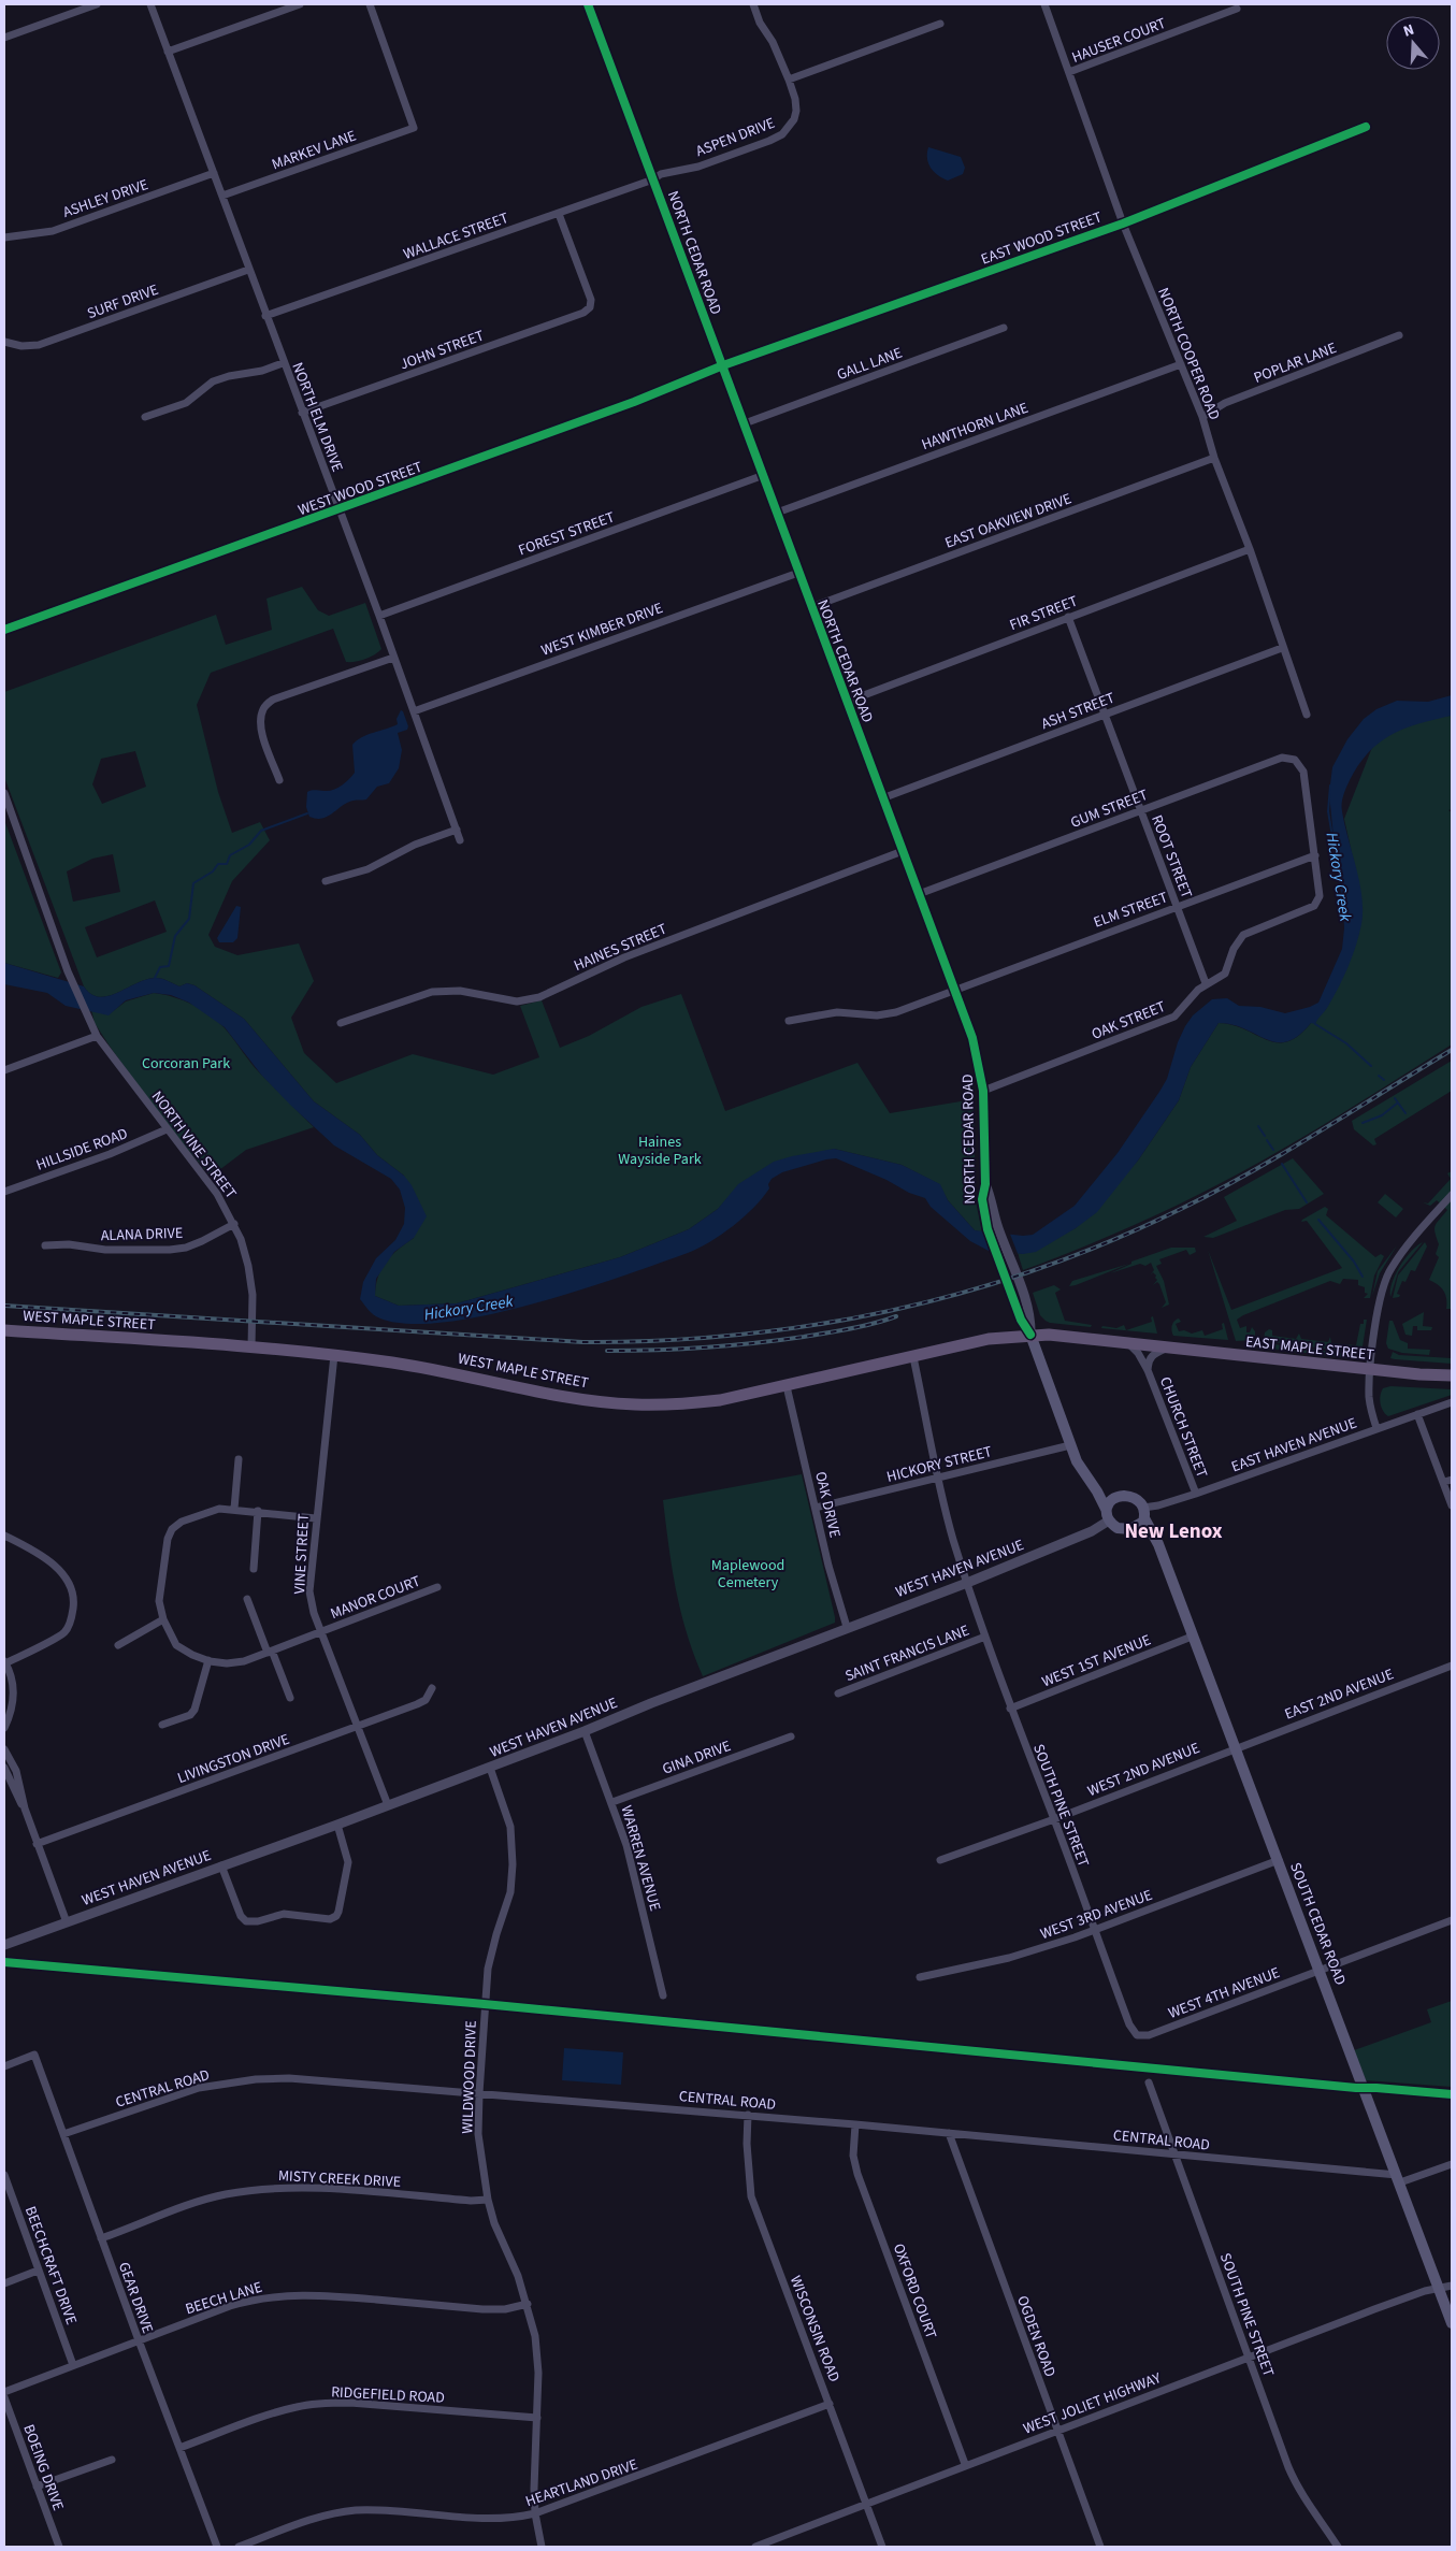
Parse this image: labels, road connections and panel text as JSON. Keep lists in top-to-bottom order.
{
  "streets": {
    "main road": [
      "NORTH CEDAR ROAD",
      "WEST MAPLE STREET",
      "EAST MAPLE STREET",
      "SOUTH CEDAR ROAD"
    ],
    "street": [
      "HAUSER COURT",
      "ASPEN DRIVE",
      "MARKEV LANE",
      "ASHLEY DRIVE",
      "WALLACE STREET",
      "EAST WOOD STREET",
      "SURF DRIVE",
      "JOHN STREET",
      "NORTH COOPER ROAD",
      "POPLAR LANE",
      "GALL LANE",
      "NORTH ELM DRIVE",
      "HAWTHORN LANE",
      "WEST WOOD STREET",
      "EAST OAKVIEW DRIVE",
      "FOREST STREET",
      "FIR STREET",
      "WEST KIMBER DRIVE",
      "ASH STREET",
      "GUM STREET",
      "ROOT STREET",
      "ELM STREET",
      "HAINES STREET",
      "OAK STREET",
      "NORTH VINE STREET",
      "HILLSIDE ROAD",
      "ALANA DRIVE",
      "CHURCH STREET",
      "EAST HAVEN AVENUE",
      "HICKORY STREET",
      "OAK DRIVE",
      "VINE STREET",
      "WEST HAVEN AVENUE",
      "MANOR COURT",
      "SAINT FRANCIS LANE",
      "WEST 1ST AVENUE",
      "EAST 2ND AVENUE",
      "GINA DRIVE",
      "LIVINGSTON DRIVE",
      "WEST 2ND AVENUE",
      "SOUTH PINE STREET",
      "WARREN AVENUE",
      "WEST 3RD AVENUE",
      "WEST 4TH AVENUE",
      "WILDWOOD DRIVE",
      "CENTRAL ROAD",
      "MISTY CREEK DRIVE",
      "BEECHCRAFT DRIVE",
      "OXFORD COURT",
      "GEAR DRIVE",
      "BEECH LANE",
      "WISCONSIN ROAD",
      "OGDEN ROAD",
      "RIDGEFIELD ROAD",
      "WEST JOLIET HIGHWAY",
      "BOEING DRIVE",
      "HEARTLAND DRIVE"
    ]
  },
  "crossings": [
    ["HAUSER COURT", "NORTH COOPER ROAD"],
    ["ASPEN DRIVE", "WALLACE STREET"],
    ["ASPEN DRIVE", "NORTH CEDAR ROAD"],
    ["MARKEV LANE", "NORTH ELM DRIVE"],
    ["ASHLEY DRIVE", "NORTH ELM DRIVE"],
    ["WALLACE STREET", "NORTH CEDAR ROAD"],
    ["WALLACE STREET", "JOHN STREET"],
    ["WALLACE STREET", "NORTH ELM DRIVE"],
    ["EAST WOOD STREET", "NORTH CEDAR ROAD"],
    ["EAST WOOD STREET", "NORTH COOPER ROAD"],
    ["EAST WOOD STREET", "WEST WOOD STREET"],
    ["NORTH CEDAR ROAD", "GALL LANE"],
    ["NORTH CEDAR ROAD", "HAWTHORN LANE"],
    ["NORTH CEDAR ROAD", "WEST WOOD STREET"],
    ["NORTH CEDAR ROAD", "EAST OAKVIEW DRIVE"],
    ["NORTH CEDAR ROAD", "FOREST STREET"],
    ["NORTH CEDAR ROAD", "FIR STREET"],
    ["NORTH CEDAR ROAD", "WEST KIMBER DRIVE"],
    ["NORTH CEDAR ROAD", "ASH STREET"],
    ["NORTH CEDAR ROAD", "GUM STREET"],
    ["NORTH CEDAR ROAD", "ELM STREET"],
    ["NORTH CEDAR ROAD", "HAINES STREET"],
    ["NORTH CEDAR ROAD", "OAK STREET"],
    ["NORTH CEDAR ROAD", "WEST MAPLE STREET"],
    ["NORTH CEDAR ROAD", "EAST HAVEN AVENUE"],
    ["NORTH CEDAR ROAD", "HICKORY STREET"],
    ["NORTH CEDAR ROAD", "WEST HAVEN AVENUE"],
    ["NORTH CEDAR ROAD", "SOUTH CEDAR ROAD"],
    ["SURF DRIVE", "NORTH ELM DRIVE"],
    ["JOHN STREET", "NORTH ELM DRIVE"],
    ["NORTH COOPER ROAD", "POPLAR LANE"],
    ["NORTH COOPER ROAD", "HAWTHORN LANE"],
    ["NORTH COOPER ROAD", "EAST OAKVIEW DRIVE"],
    ["NORTH COOPER ROAD", "FIR STREET"],
    ["NORTH COOPER ROAD", "ASH STREET"],
    ["NORTH ELM DRIVE", "WEST WOOD STREET"],
    ["NORTH ELM DRIVE", "FOREST STREET"],
    ["NORTH ELM DRIVE", "WEST KIMBER DRIVE"],
    ["FIR STREET", "ROOT STREET"],
    ["ASH STREET", "ROOT STREET"],
    ["GUM STREET", "ROOT STREET"],
    ["GUM STREET", "ELM STREET"],
    ["GUM STREET", "OAK STREET"],
    ["ROOT STREET", "ELM STREET"],
    ["ROOT STREET", "OAK STREET"],
    ["ELM STREET", "OAK STREET"],
    ["NORTH VINE STREET", "HILLSIDE ROAD"],
    ["NORTH VINE STREET", "ALANA DRIVE"],
    ["NORTH VINE STREET", "WEST MAPLE STREET"],
    ["WEST MAPLE STREET", "EAST MAPLE STREET"],
    ["WEST MAPLE STREET", "CHURCH STREET"],
    ["WEST MAPLE STREET", "OAK DRIVE"],
    ["WEST MAPLE STREET", "VINE STREET"],
    ["WEST MAPLE STREET", "SOUTH PINE STREET"],
    ["EAST MAPLE STREET", "CHURCH STREET"],
    ["CHURCH STREET", "EAST HAVEN AVENUE"],
    ["EAST HAVEN AVENUE", "WEST HAVEN AVENUE"],
    ["EAST HAVEN AVENUE", "SOUTH CEDAR ROAD"],
    ["HICKORY STREET", "OAK DRIVE"],
    ["HICKORY STREET", "SOUTH PINE STREET"],
    ["OAK DRIVE", "WEST HAVEN AVENUE"],
    ["VINE STREET", "WEST HAVEN AVENUE"],
    ["VINE STREET", "MANOR COURT"],
    ["VINE STREET", "LIVINGSTON DRIVE"],
    ["WEST HAVEN AVENUE", "SOUTH PINE STREET"],
    ["WEST HAVEN AVENUE", "WARREN AVENUE"],
    ["WEST HAVEN AVENUE", "SOUTH CEDAR ROAD"],
    ["WEST HAVEN AVENUE", "WILDWOOD DRIVE"],
    ["SAINT FRANCIS LANE", "SOUTH PINE STREET"],
    ["WEST 1ST AVENUE", "SOUTH PINE STREET"],
    ["WEST 1ST AVENUE", "SOUTH CEDAR ROAD"],
    ["EAST 2ND AVENUE", "WEST 2ND AVENUE"],
    ["EAST 2ND AVENUE", "SOUTH CEDAR ROAD"],
    ["GINA DRIVE", "WARREN AVENUE"],
    ["WEST 2ND AVENUE", "SOUTH PINE STREET"],
    ["WEST 2ND AVENUE", "SOUTH CEDAR ROAD"],
    ["SOUTH PINE STREET", "WEST 3RD AVENUE"],
    ["SOUTH PINE STREET", "WEST 4TH AVENUE"],
    ["SOUTH PINE STREET", "CENTRAL ROAD"],
    ["SOUTH PINE STREET", "WEST JOLIET HIGHWAY"],
    ["WEST 3RD AVENUE", "SOUTH CEDAR ROAD"],
    ["SOUTH CEDAR ROAD", "WEST 4TH AVENUE"],
    ["SOUTH CEDAR ROAD", "CENTRAL ROAD"],
    ["SOUTH CEDAR ROAD", "WEST JOLIET HIGHWAY"],
    ["WILDWOOD DRIVE", "CENTRAL ROAD"],
    ["WILDWOOD DRIVE", "MISTY CREEK DRIVE"],
    ["WILDWOOD DRIVE", "BEECH LANE"],
    ["WILDWOOD DRIVE", "RIDGEFIELD ROAD"],
    ["WILDWOOD DRIVE", "HEARTLAND DRIVE"],
    ["CENTRAL ROAD", "OXFORD COURT"],
    ["CENTRAL ROAD", "GEAR DRIVE"],
    ["CENTRAL ROAD", "WISCONSIN ROAD"],
    ["CENTRAL ROAD", "OGDEN ROAD"],
    ["MISTY CREEK DRIVE", "GEAR DRIVE"],
    ["BEECHCRAFT DRIVE", "BEECH LANE"],
    ["OXFORD COURT", "WEST JOLIET HIGHWAY"],
    ["GEAR DRIVE", "BEECH LANE"],
    ["GEAR DRIVE", "RIDGEFIELD ROAD"],
    ["WISCONSIN ROAD", "WEST JOLIET HIGHWAY"],
    ["WISCONSIN ROAD", "HEARTLAND DRIVE"],
    ["OGDEN ROAD", "WEST JOLIET HIGHWAY"]
  ],
  "districts": ["New Lenox"],
  "water": ["Hickory Creek"],
  "parks": ["Corcoran Park", "Haines Wayside Park", "Maplewood Cemetery"],
  "north": "top"
}
